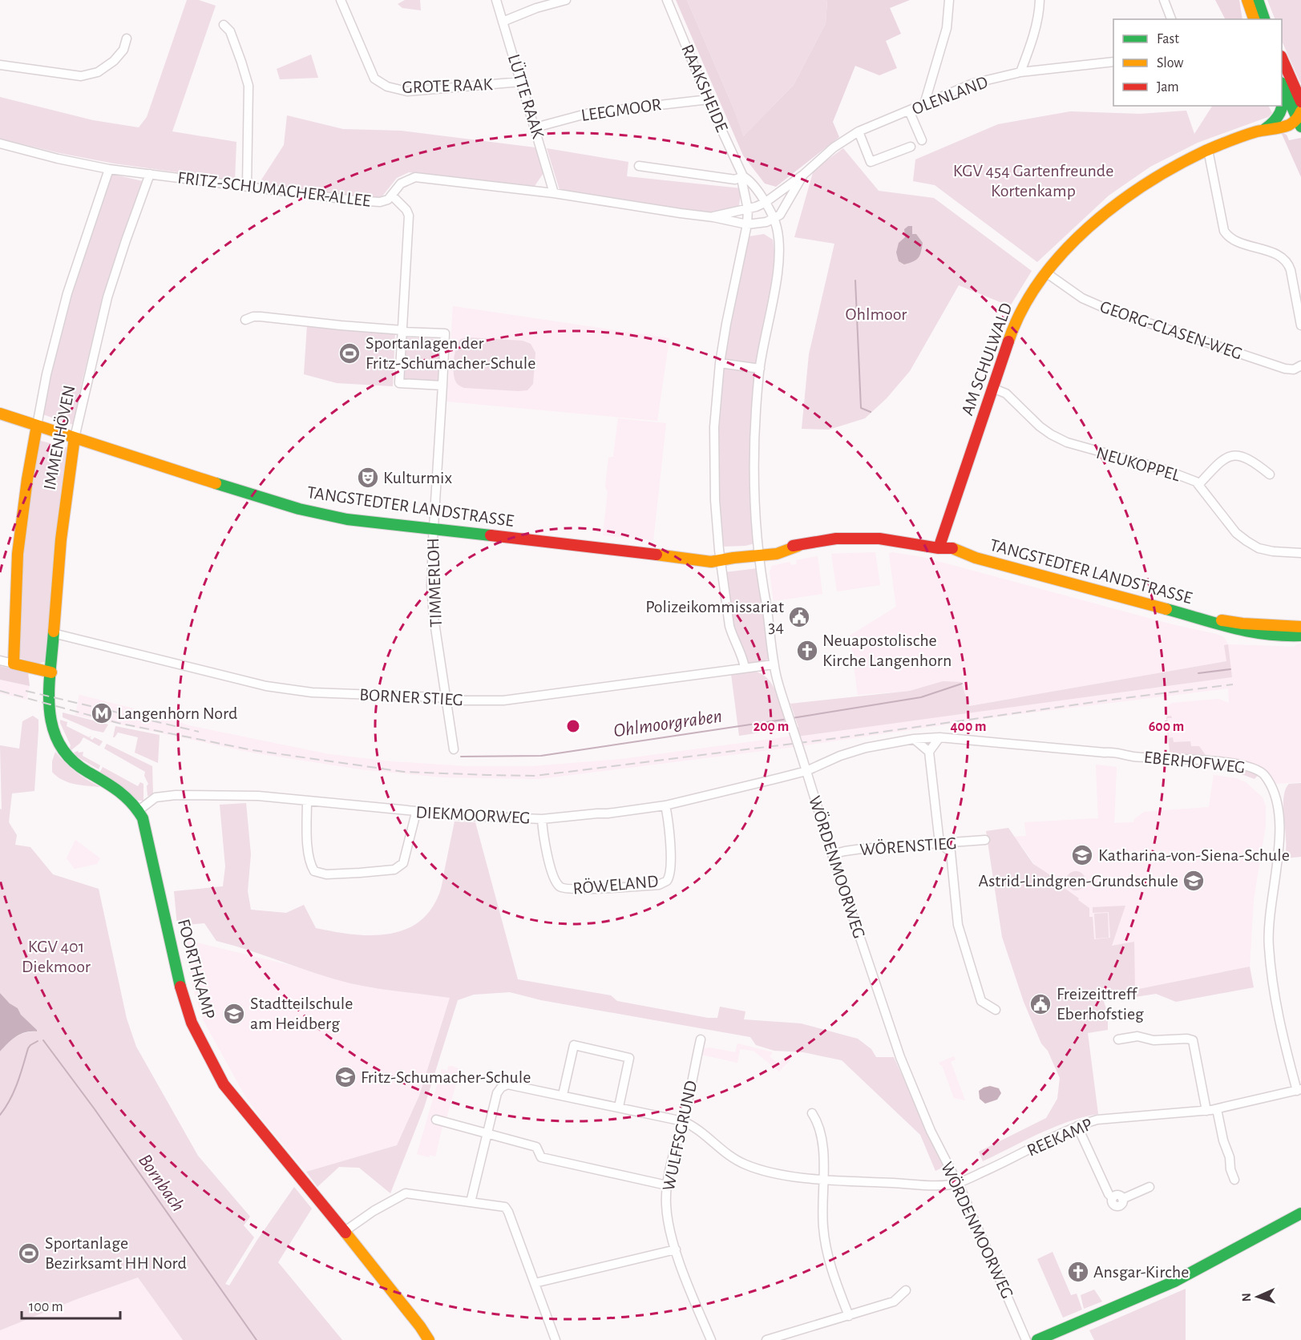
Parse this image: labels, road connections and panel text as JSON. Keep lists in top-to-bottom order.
{
  "streets": {
    "street": [
      "GROTE RAAK",
      "RAAKSHEIDE",
      "OLENLAND",
      "LÜTTE RAAK",
      "LEEGMOOR",
      "FRITZ-SCHUMACHER-ALLEE",
      "GEORG-CLASEN-WEG",
      "AM SCHULWALD",
      "IMMENHÖVEN",
      "NEUKOPPEL",
      "TANGSTEDTER LANDSTRASSE",
      "TIMMERLOH",
      "BORNER STIEG",
      "EBERHOFWEG",
      "DIEKMOORWEG",
      "WÖRENSTIEG",
      "WÖRDENMOORWEG",
      "RÖWELAND",
      "FOORTHKAMP",
      "WULFFSGRUND",
      "REEKAMP"
    ]
  },
  "crossings": [
    ["GROTE RAAK", "LÜTTE RAAK"],
    ["RAAKSHEIDE", "OLENLAND"],
    ["RAAKSHEIDE", "LEEGMOOR"],
    ["RAAKSHEIDE", "FRITZ-SCHUMACHER-ALLEE"],
    ["RAAKSHEIDE", "WÖRDENMOORWEG"],
    ["OLENLAND", "FRITZ-SCHUMACHER-ALLEE"],
    ["OLENLAND", "WÖRDENMOORWEG"],
    ["LÜTTE RAAK", "LEEGMOOR"],
    ["LÜTTE RAAK", "FRITZ-SCHUMACHER-ALLEE"],
    ["FRITZ-SCHUMACHER-ALLEE", "IMMENHÖVEN"],
    ["FRITZ-SCHUMACHER-ALLEE", "WÖRDENMOORWEG"],
    ["GEORG-CLASEN-WEG", "AM SCHULWALD"],
    ["AM SCHULWALD", "NEUKOPPEL"],
    ["AM SCHULWALD", "TANGSTEDTER LANDSTRASSE"],
    ["IMMENHÖVEN", "TANGSTEDTER LANDSTRASSE"],
    ["IMMENHÖVEN", "BORNER STIEG"],
    ["IMMENHÖVEN", "FOORTHKAMP"],
    ["TANGSTEDTER LANDSTRASSE", "TIMMERLOH"],
    ["TANGSTEDTER LANDSTRASSE", "WÖRDENMOORWEG"],
    ["TIMMERLOH", "BORNER STIEG"],
    ["BORNER STIEG", "WÖRDENMOORWEG"],
    ["EBERHOFWEG", "DIEKMOORWEG"],
    ["EBERHOFWEG", "WÖRDENMOORWEG"],
    ["EBERHOFWEG", "REEKAMP"],
    ["DIEKMOORWEG", "WÖRDENMOORWEG"],
    ["DIEKMOORWEG", "RÖWELAND"],
    ["DIEKMOORWEG", "FOORTHKAMP"],
    ["WÖRENSTIEG", "WÖRDENMOORWEG"],
    ["WÖRDENMOORWEG", "REEKAMP"],
    ["WULFFSGRUND", "REEKAMP"]
  ],
  "water": ["Ohlmoorgraben", "Bornbach"],
  "parks": ["KGV 454 Gartenfreunde Kortenkamp", "Ohlmoor", "KGV 401 Diekmoor"],
  "places": {
    "sports": ["Sportanlagen der Fritz-Schumacher-Schule", "Sportanlage Bezirksamt HH Nord"],
    "theatre": ["Kulturmix"],
    "public building": ["Polizeikommissariat 34", "Freizeittreff Eberhofstieg"],
    "church": ["Neuapostolische Kirche Langenhorn", "Ansgar-Kirche"],
    "metro station": ["Langenhorn Nord"],
    "school or university": [
      "Katharina-von-Siena-Schule",
      "Astrid-Lindgren-Grundschule",
      "Stadtteilschule am Heidberg",
      "Fritz-Schumacher-Schule"
    ]
  },
  "legend": ["Fast", "Slow", "Jam"],
  "scale_bar": "100 m",
  "north": "left",
  "rings": ["200 m", "400 m", "600 m"]
}
